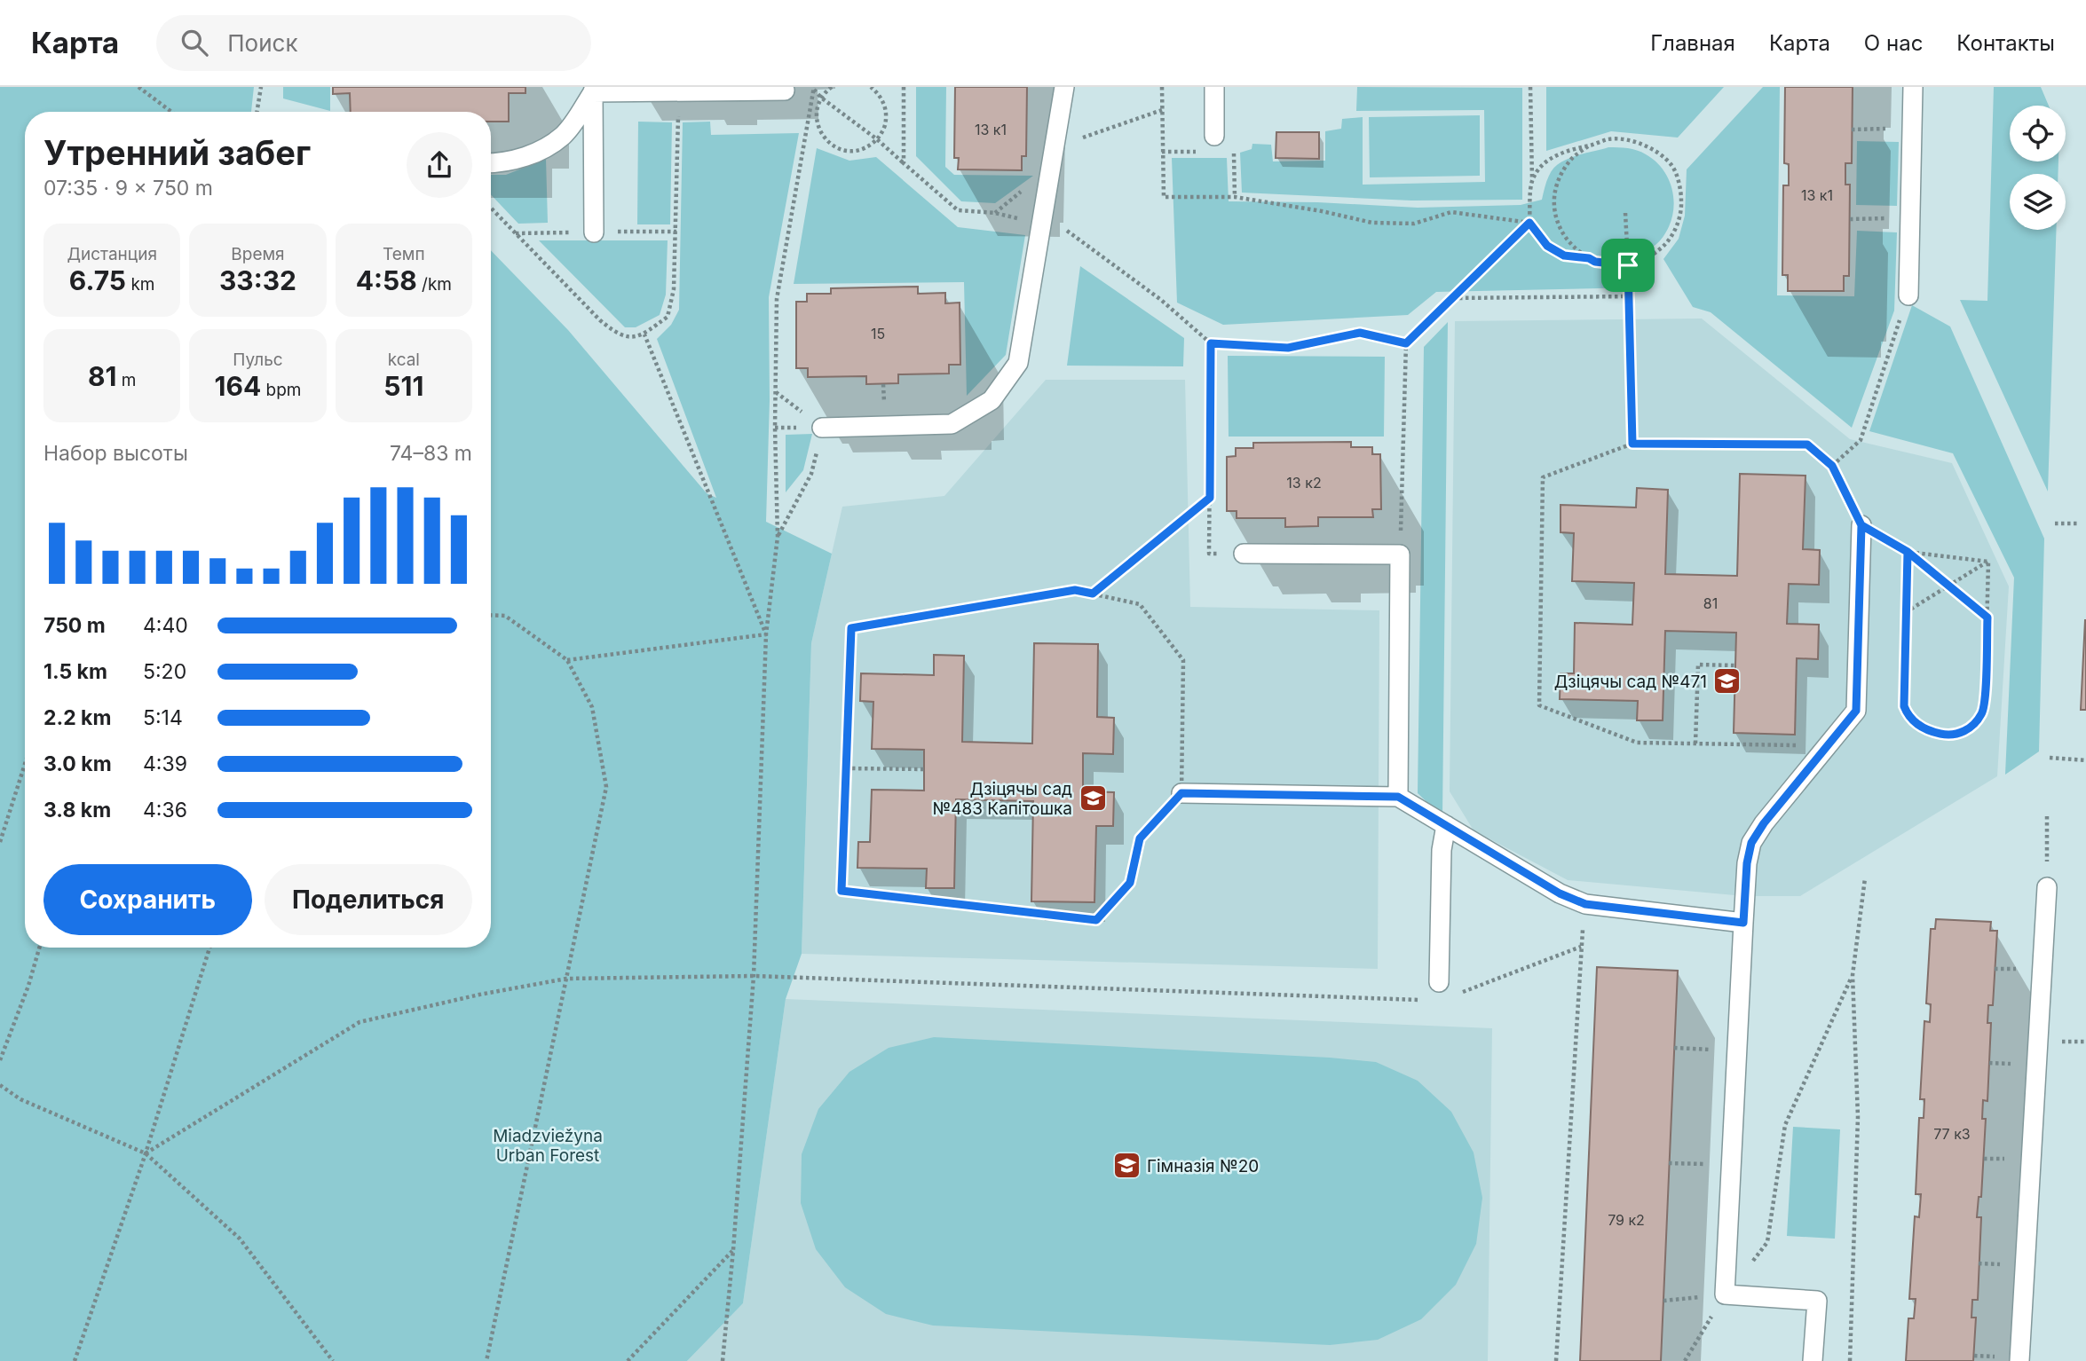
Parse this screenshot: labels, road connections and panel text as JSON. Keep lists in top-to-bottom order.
{
  "parks": ["Miadzviežyna Urban Forest"],
  "places": {
    "school or university": ["Дзіцячы сад №471", "Дзіцячы сад №483 Капітошка", "Гімназія №20"]
  },
  "house_numbers": [
    "13 к1",
    "13 к1",
    "15",
    "13 к2",
    "81",
    "77 к3",
    "79 к2"
  ],
  "page": {
    "header": "Карта",
    "search": "Поиск",
    "nav": [
      "Главная",
      "Карта",
      "О нас",
      "Контакты"
    ],
    "heading": ["Утренний забег", "07:35 · 9 × 750 m"],
    "stats": [
      ["Дистанция", "6.75 km"],
      ["Время", "33:32"],
      ["Темп", "4:58 /km"],
      ["81 m"],
      ["Пульс", "164 bpm"],
      ["kcal", "511"]
    ],
    "chart": ["Набор высоты", "74–83 m"],
    "list": [
      {
        "name": "750 m",
        "note": "4:40"
      },
      {
        "name": "1.5 km",
        "note": "5:20"
      },
      {
        "name": "2.2 km",
        "note": "5:14"
      },
      {
        "name": "3.0 km",
        "note": "4:39"
      },
      {
        "name": "3.8 km",
        "note": "4:36"
      }
    ],
    "buttons": ["Сохранить", "Поделиться"]
  }
}
